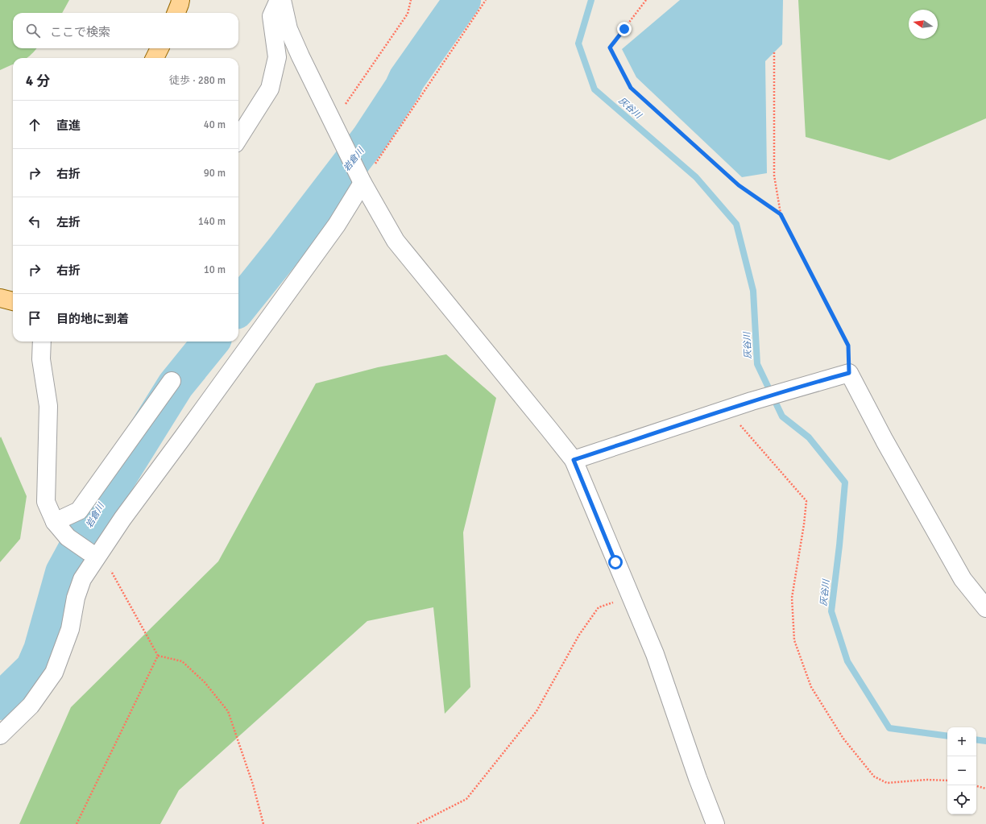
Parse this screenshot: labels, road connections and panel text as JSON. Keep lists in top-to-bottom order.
{
  "water": ["灰谷川", "岩倉川"],
  "north": "left",
  "page": {
    "search": "ここで検索",
    "heading": ["4 分", "徒歩 · 280 m"],
    "list": [
      ["直進", "40 m"],
      ["右折", "90 m"],
      ["左折", "140 m"],
      ["右折", "10 m"],
      "目的地に到着"
    ],
    "map_buttons": ["+", "−"]
  }
}
